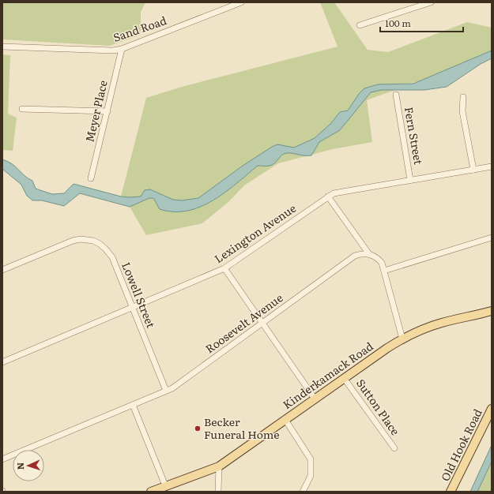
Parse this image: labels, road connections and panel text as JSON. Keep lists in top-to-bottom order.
{
  "streets": {
    "main road": ["Kinderkamack Road", "Old Hook Road"],
    "street": [
      "Sand Road",
      "Meyer Place",
      "Fern Street",
      "Lexington Avenue",
      "Lowell Street",
      "Roosevelt Avenue",
      "Sutton Place"
    ]
  },
  "crossings": [
    ["Sand Road", "Meyer Place"],
    ["Fern Street", "Lexington Avenue"],
    ["Lexington Avenue", "Lowell Street"],
    ["Lowell Street", "Roosevelt Avenue"],
    ["Kinderkamack Road", "Sutton Place"]
  ],
  "places": ["Becker Funeral Home"],
  "scale_bar": "100 m",
  "north": "left"
}
